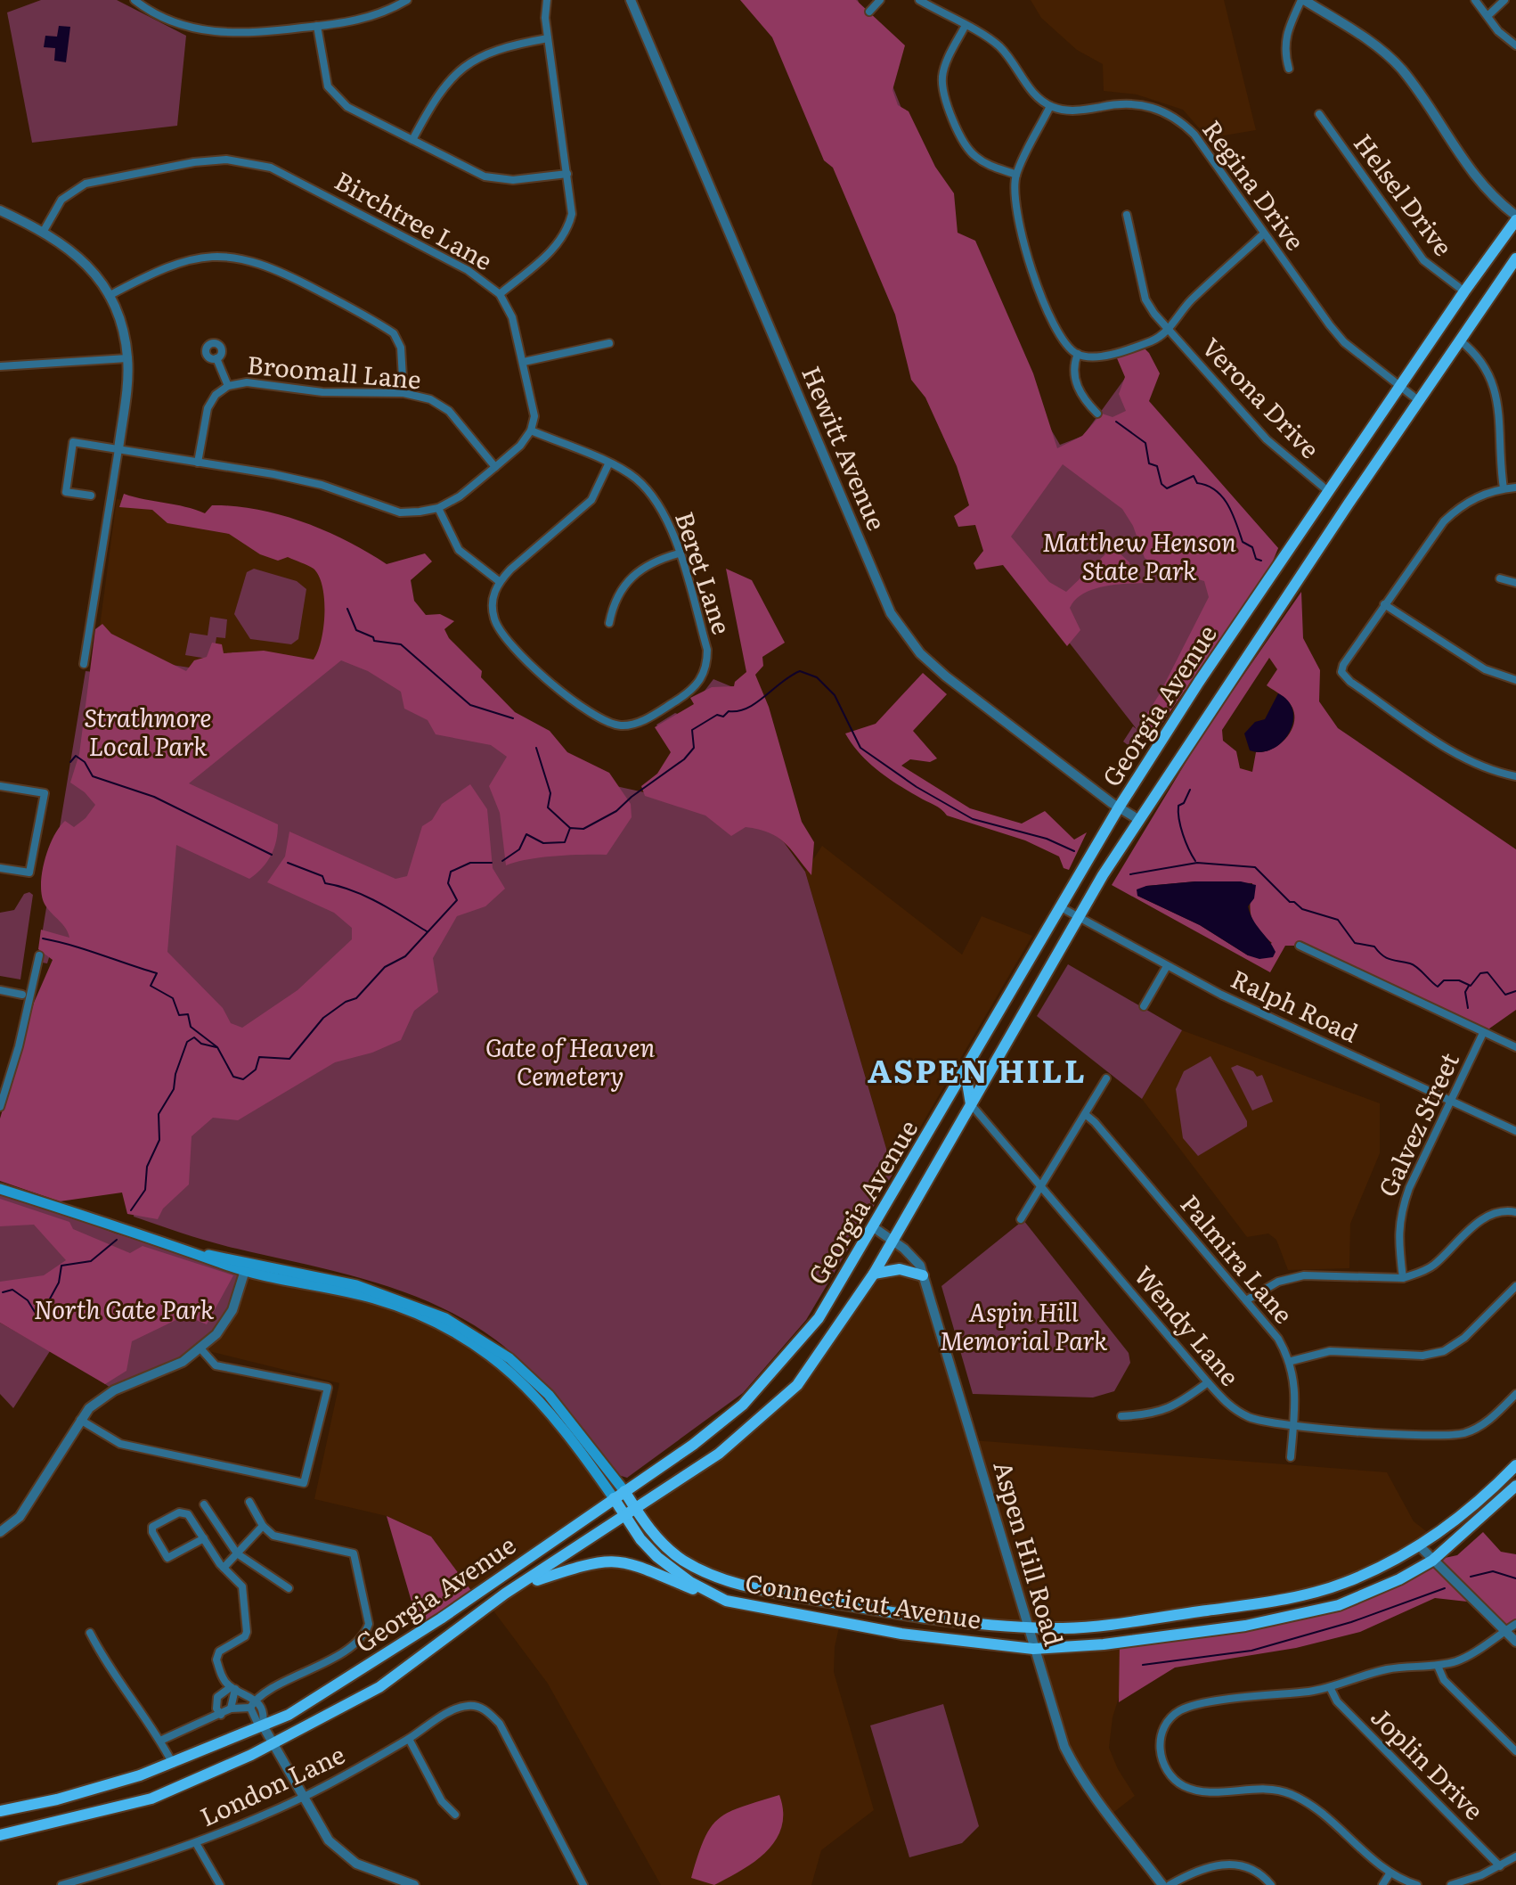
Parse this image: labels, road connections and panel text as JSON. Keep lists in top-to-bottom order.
{
  "streets": {
    "main road": ["Georgia Avenue", "Connecticut Avenue"],
    "street": [
      "Regina Drive",
      "Helsel Drive",
      "Birchtree Lane",
      "Broomall Lane",
      "Verona Drive",
      "Hewitt Avenue",
      "Beret Lane",
      "Ralph Road",
      "Galvez Street",
      "Palmira Lane",
      "Wendy Lane",
      "Aspen Hill Road",
      "Joplin Drive",
      "London Lane"
    ]
  },
  "crossings": [
    ["Regina Drive", "Verona Drive"],
    ["Regina Drive", "Georgia Avenue"],
    ["Helsel Drive", "Georgia Avenue"],
    ["Birchtree Lane", "Beret Lane"],
    ["Verona Drive", "Georgia Avenue"],
    ["Hewitt Avenue", "Georgia Avenue"],
    ["Georgia Avenue", "Ralph Road"],
    ["Georgia Avenue", "Wendy Lane"],
    ["Georgia Avenue", "Aspen Hill Road"],
    ["Georgia Avenue", "Connecticut Avenue"],
    ["Ralph Road", "Galvez Street"],
    ["Palmira Lane", "Wendy Lane"],
    ["Aspen Hill Road", "Connecticut Avenue"]
  ],
  "districts": ["ASPEN HILL"],
  "parks": [
    "Matthew Henson State Park",
    "Strathmore Local Park",
    "Gate of Heaven Cemetery",
    "North Gate Park",
    "Aspin Hill Memorial Park"
  ]
}
